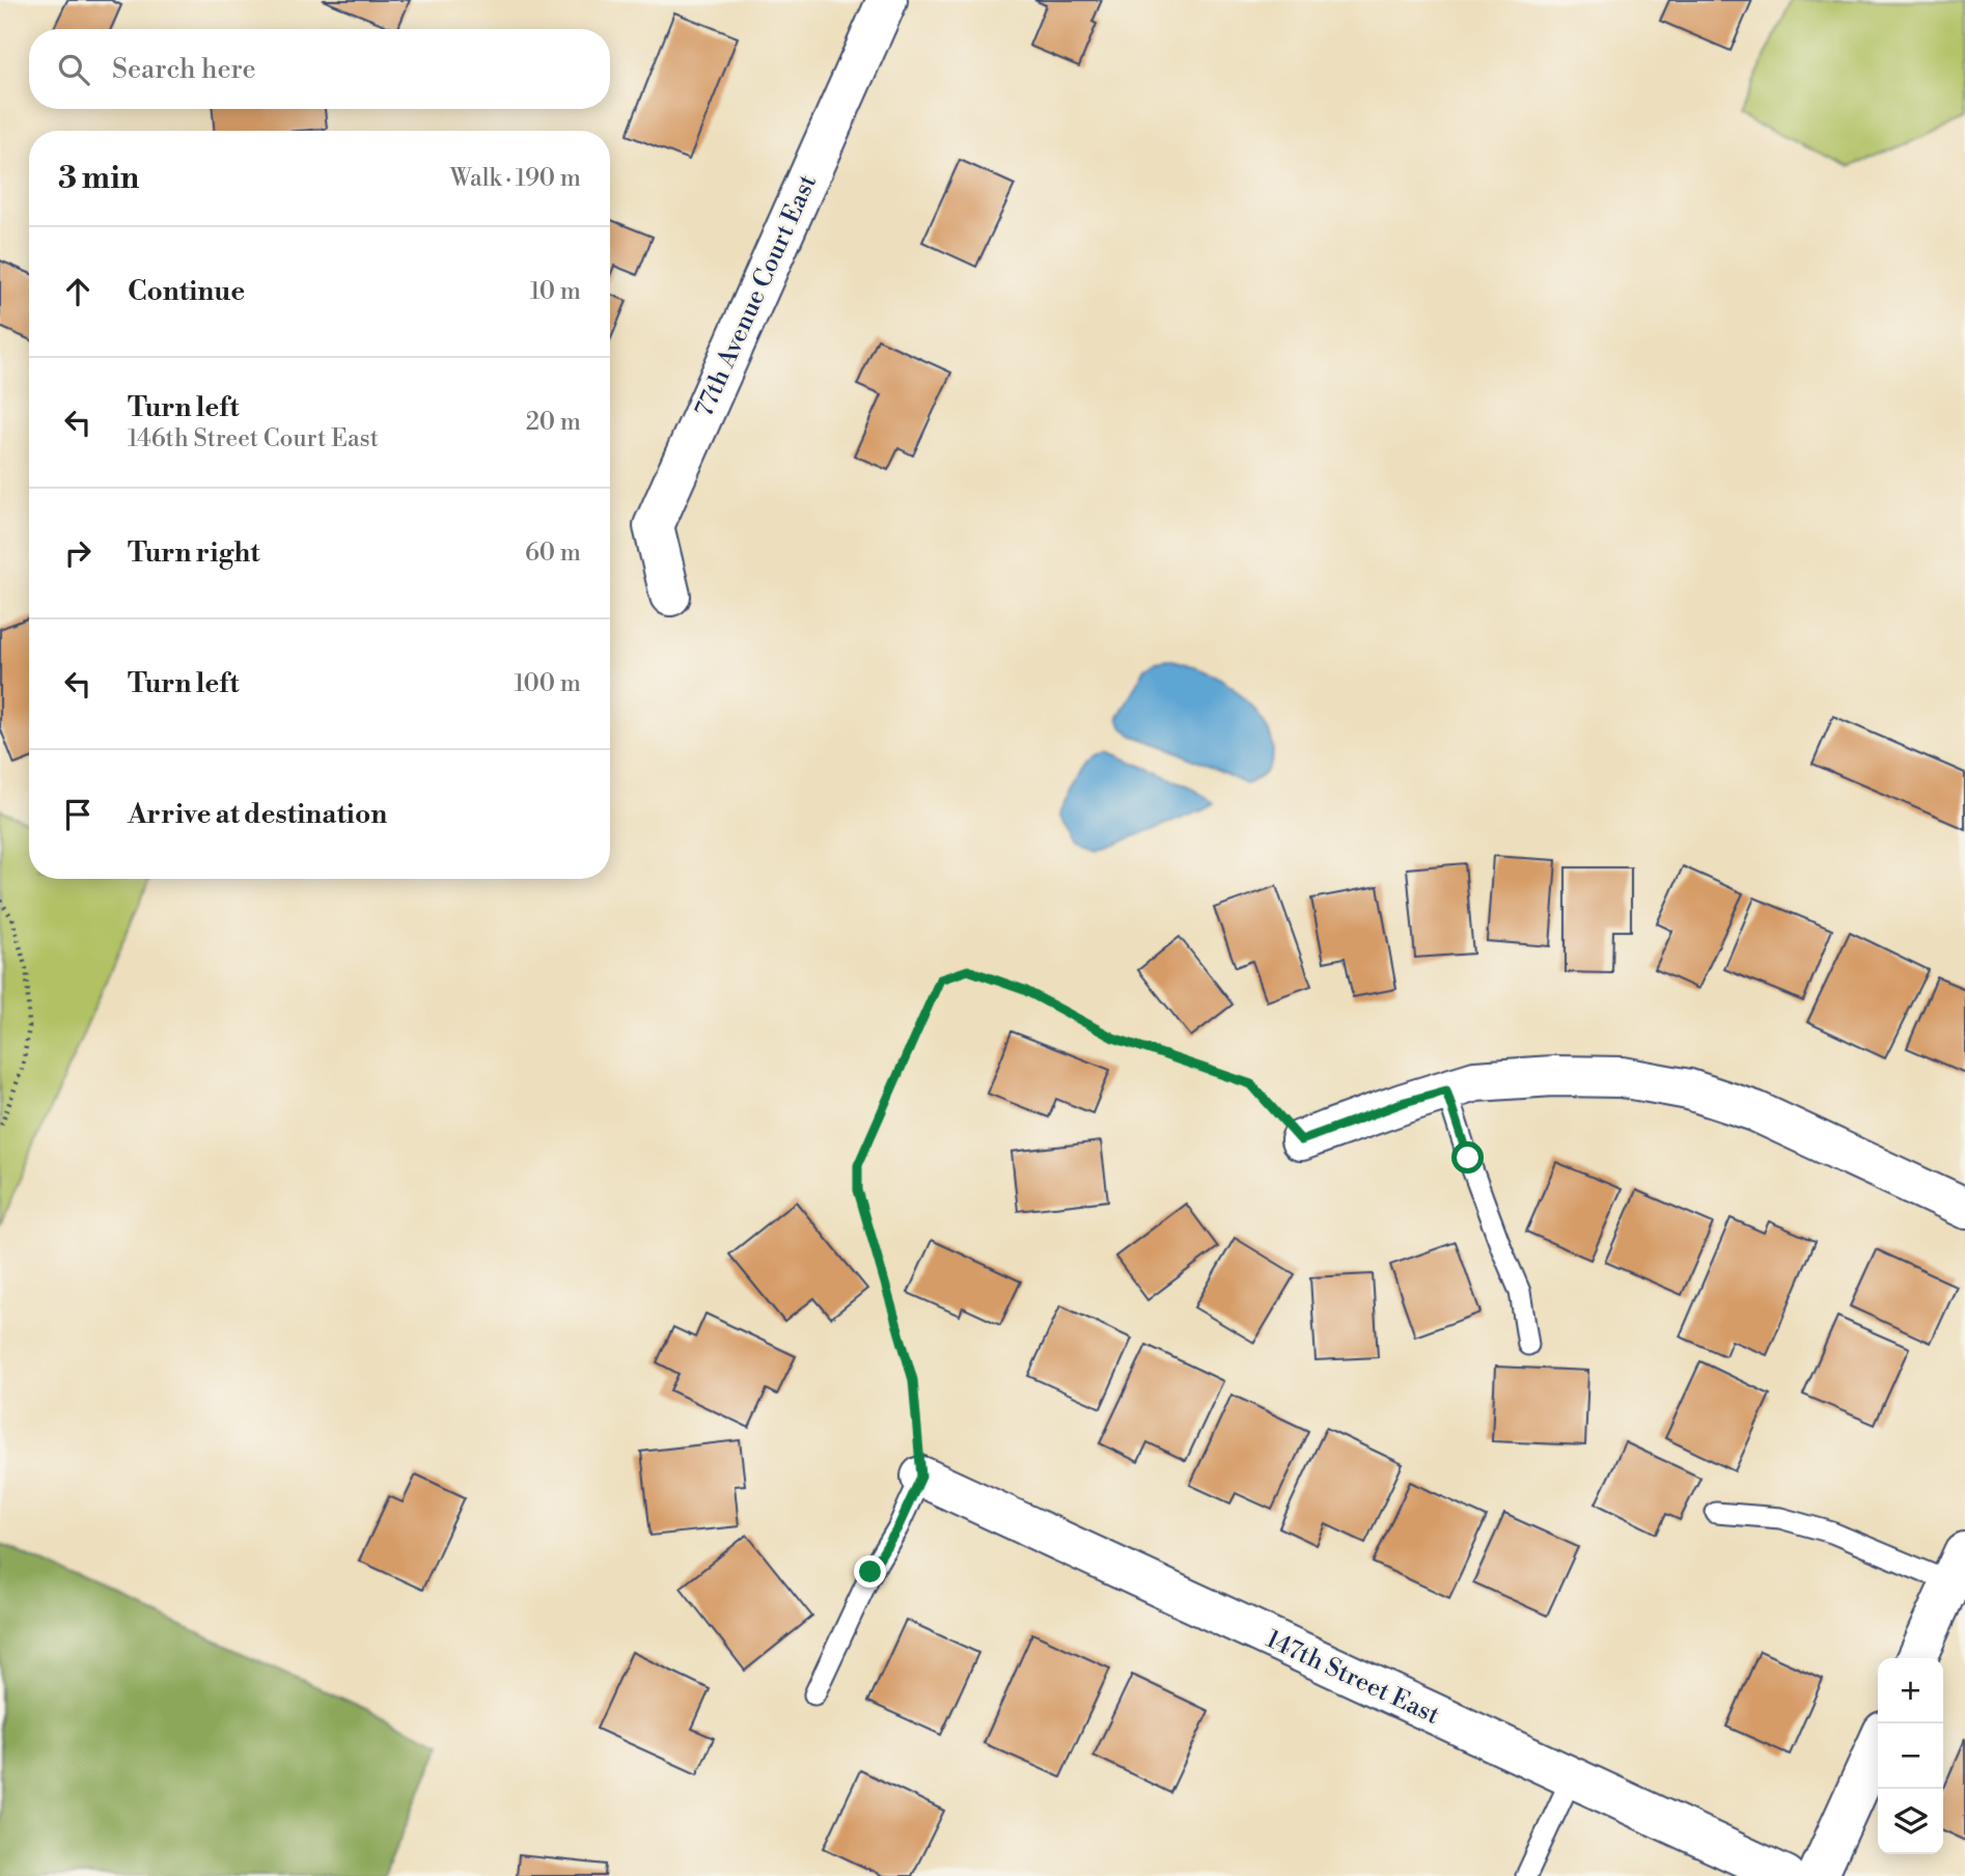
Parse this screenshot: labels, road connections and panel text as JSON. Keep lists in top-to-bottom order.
{
  "streets": {
    "street": ["77th Avenue Court East", "147th Street East"]
  },
  "page": {
    "search": "Search here",
    "heading": ["3 min", "Walk · 190 m"],
    "list": [
      ["Continue", "10 m"],
      ["Turn left", "146th Street Court East", "20 m"],
      ["Turn right", "60 m"],
      ["Turn left", "100 m"],
      "Arrive at destination"
    ],
    "map_buttons": ["+", "−"]
  }
}
